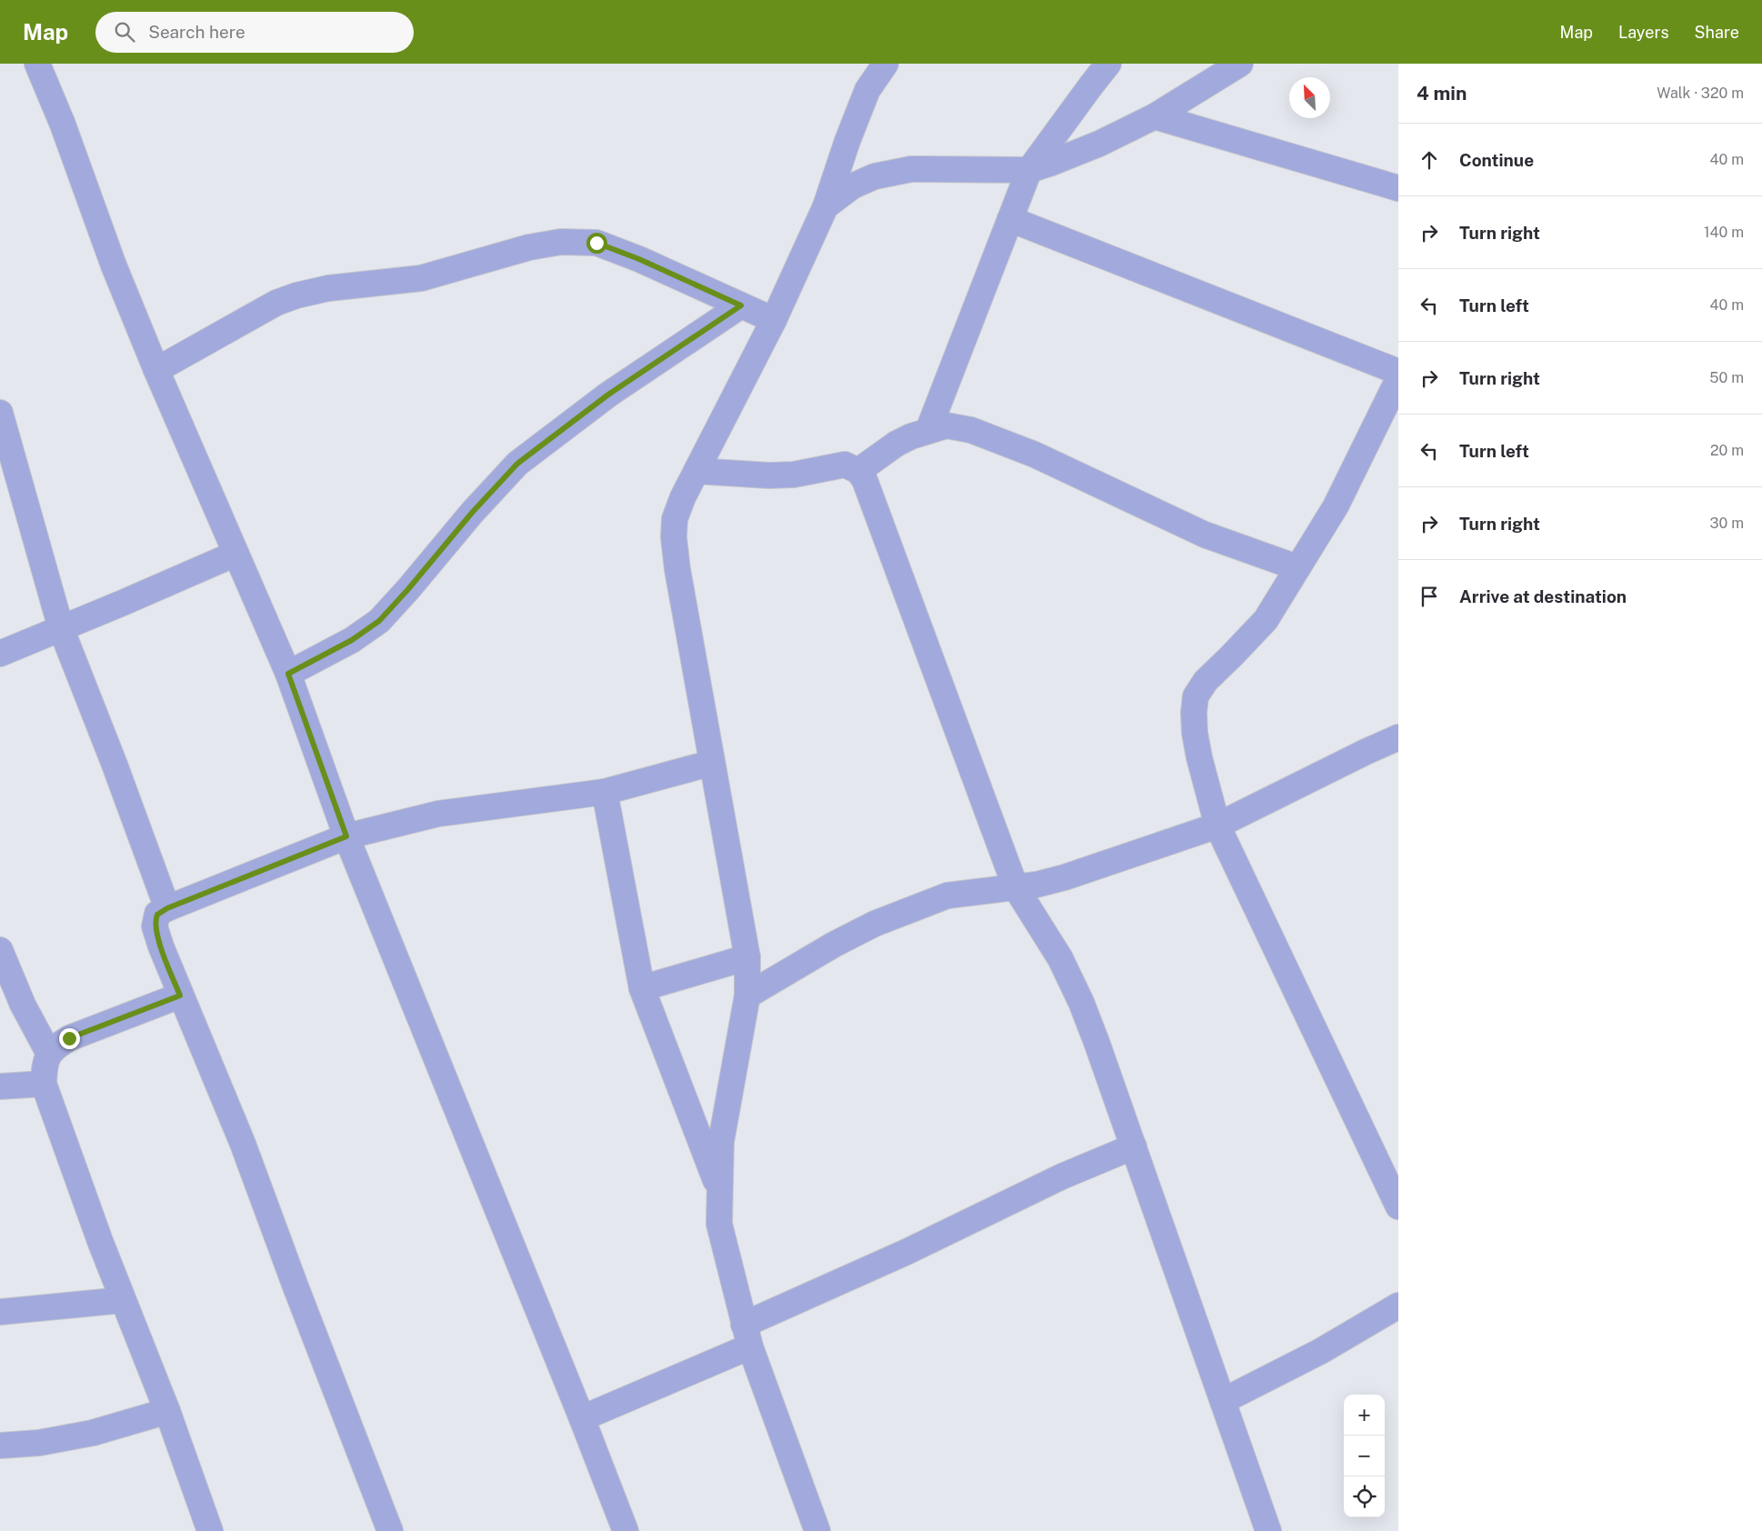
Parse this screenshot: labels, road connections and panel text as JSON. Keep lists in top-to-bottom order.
{
  "north": "top left",
  "page": {
    "header": "Map",
    "search": "Search here",
    "nav": ["Map", "Layers", "Share"],
    "heading": ["4 min", "Walk · 320 m"],
    "list": [
      ["Continue", "40 m"],
      ["Turn right", "140 m"],
      ["Turn left", "40 m"],
      ["Turn right", "50 m"],
      ["Turn left", "20 m"],
      ["Turn right", "30 m"],
      "Arrive at destination"
    ],
    "map_buttons": ["+", "−"]
  }
}
